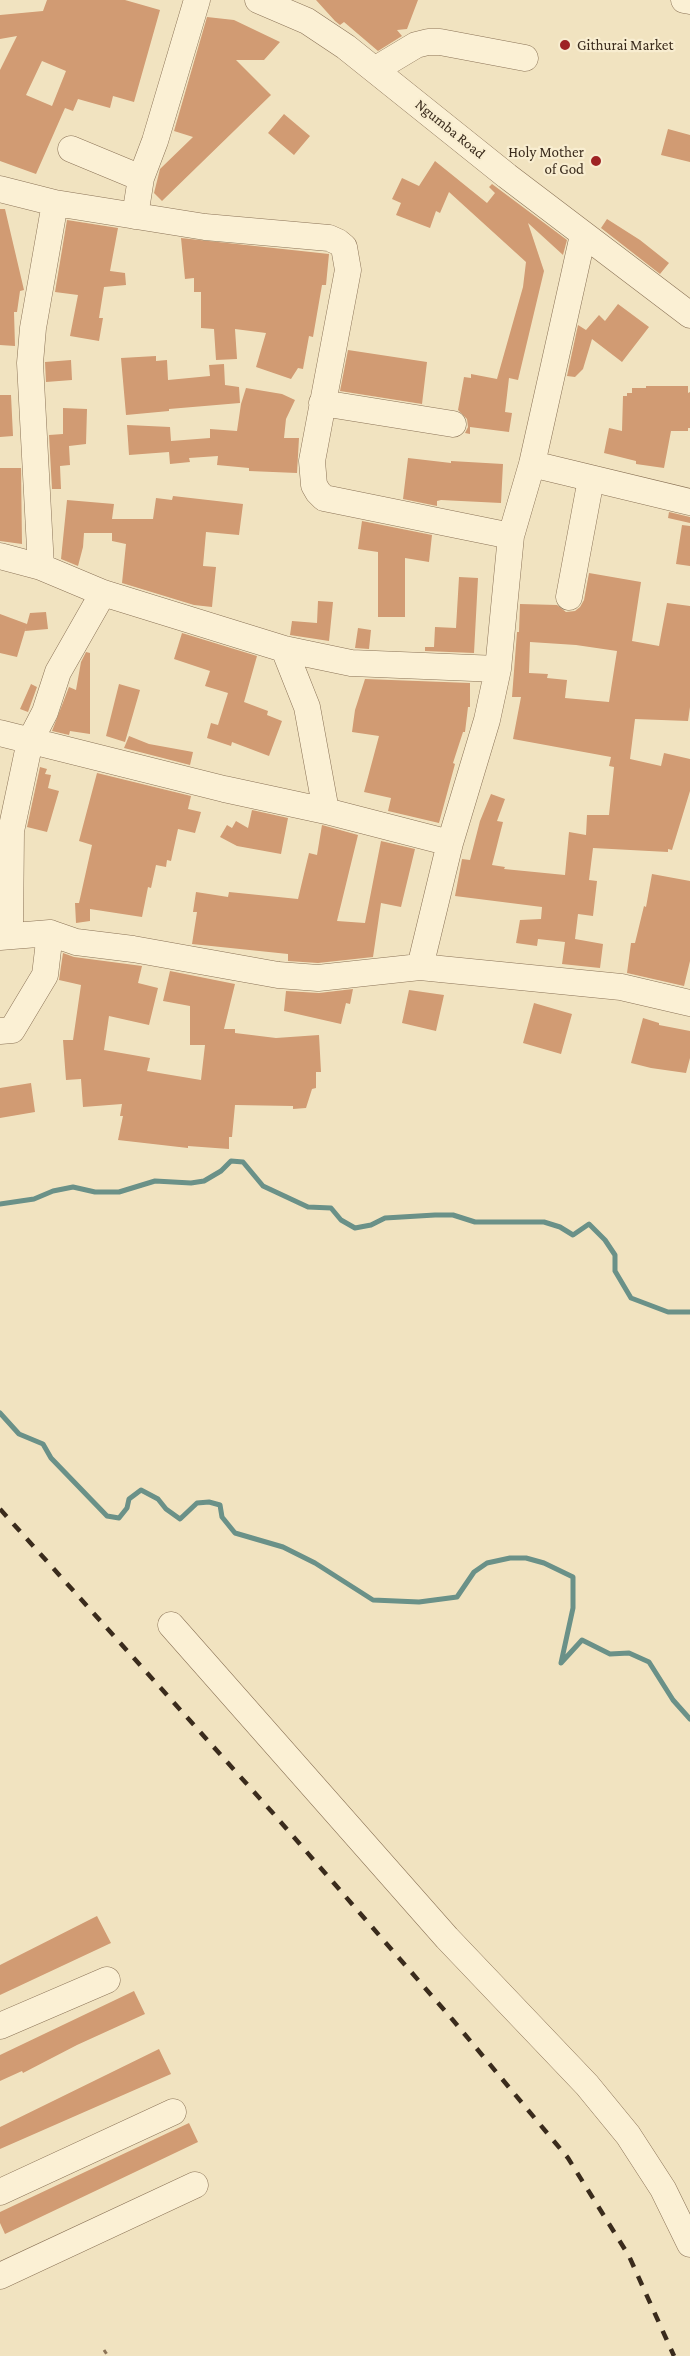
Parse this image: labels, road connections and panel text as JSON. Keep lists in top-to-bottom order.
{
  "streets": {
    "street": ["Ngumba Road"]
  },
  "places": ["Githurai Market", "Holy Mother of God"]
}
